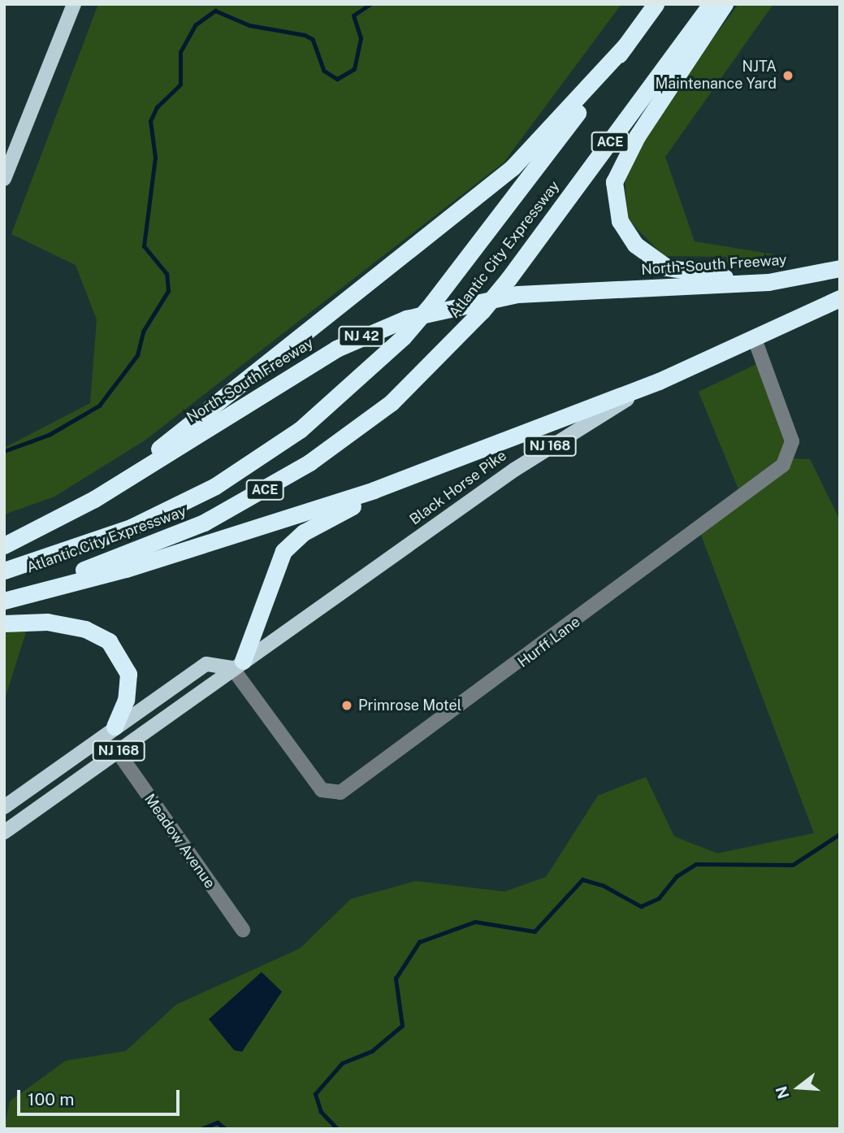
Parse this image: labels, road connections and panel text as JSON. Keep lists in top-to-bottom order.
{
  "streets": {
    "highway": [
      "ACE",
      "Atlantic City Expressway",
      "North-South Freeway",
      "NJ 42",
      "Black Horse Pike"
    ],
    "main road": ["NJ 168"],
    "street": ["Hurff Lane", "Meadow Avenue"]
  },
  "crossings": [
    ["NJ 168", "Black Horse Pike"],
    ["NJ 168", "Hurff Lane"],
    ["Black Horse Pike", "Hurff Lane"],
    ["Black Horse Pike", "Meadow Avenue"]
  ],
  "places": ["NJTA Maintenance Yard", "Primrose Motel"],
  "scale_bar": "100 m",
  "north": "left"
}
